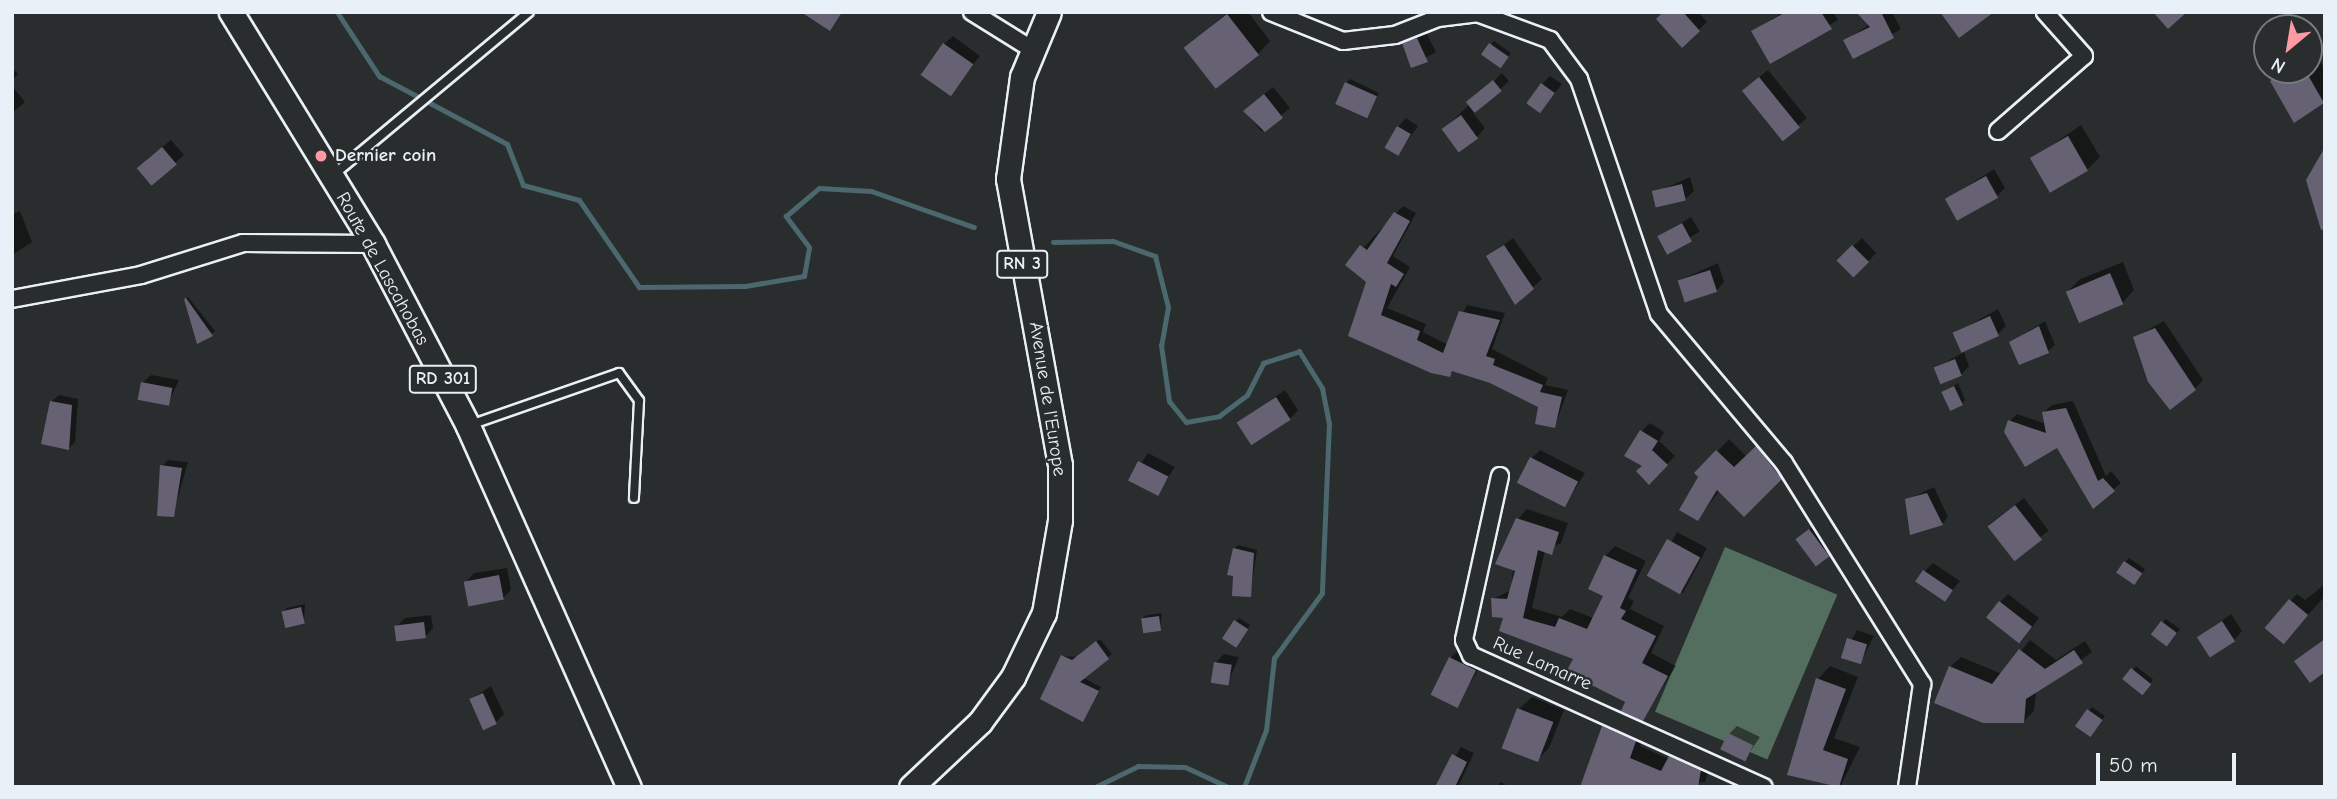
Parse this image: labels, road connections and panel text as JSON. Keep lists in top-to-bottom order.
{
  "streets": {
    "main road": [
      "RN 3",
      "Route de Lascahobas",
      "RD 301",
      "Avenue de l'Europe"
    ],
    "street": ["Rue Lamarre"]
  },
  "places": ["Dernier coin"],
  "scale_bar": "50 m",
  "north": "bottom left"
}
